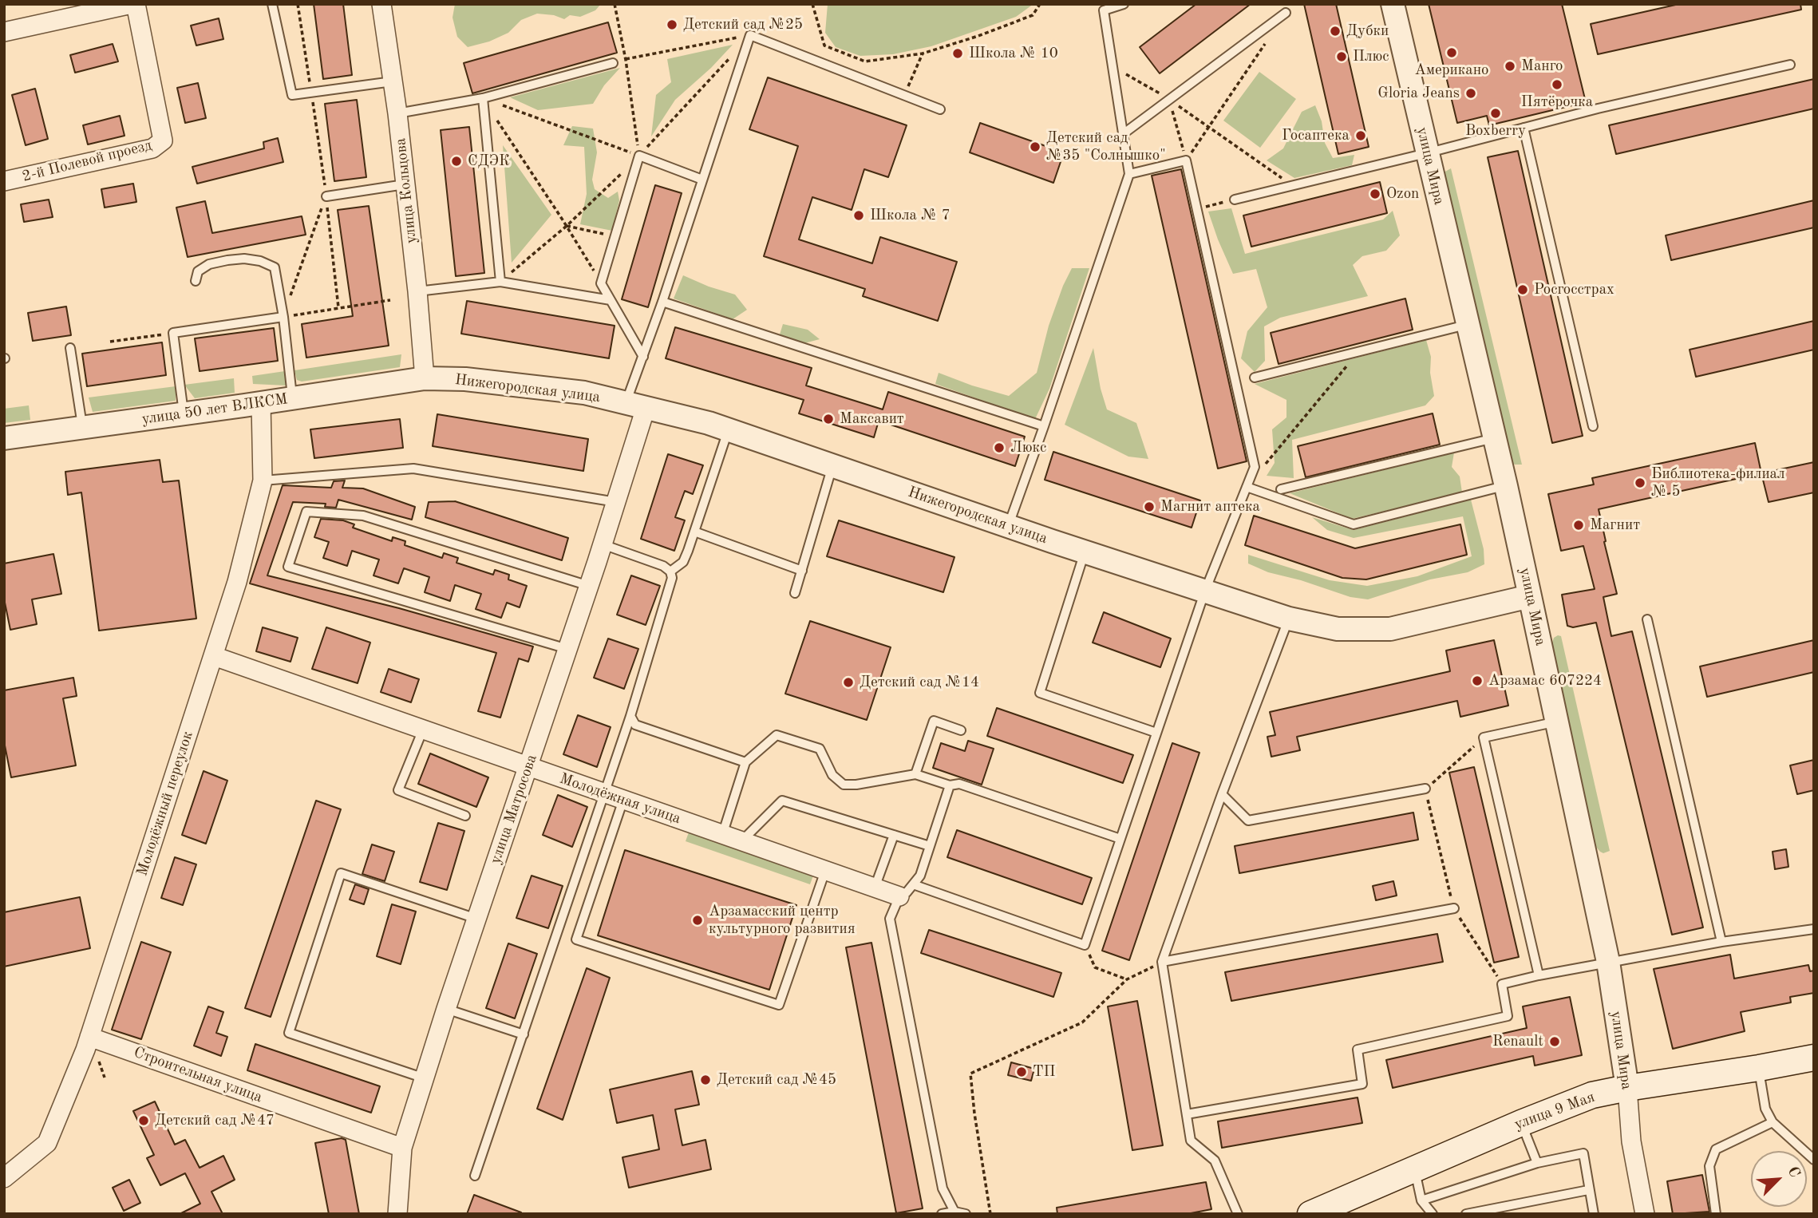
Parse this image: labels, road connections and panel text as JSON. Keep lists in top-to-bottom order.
{
  "streets": {
    "main road": ["улица 9 Мая"],
    "street": [
      "2-й Полевой проезд",
      "улица Мира",
      "улица Кольцова",
      "Нижегородская улица",
      "улица 50 лет ВЛКСМ",
      "Молодёжная улица",
      "Молодёжный переулок",
      "улица Матросова",
      "Строительная улица"
    ]
  },
  "crossings": [
    ["улица Мира", "Нижегородская улица"],
    ["улица Мира", "улица 9 Мая"],
    ["улица Кольцова", "Нижегородская улица"],
    ["улица Кольцова", "улица 50 лет ВЛКСМ"],
    ["Нижегородская улица", "улица 50 лет ВЛКСМ"],
    ["Нижегородская улица", "улица Матросова"],
    ["улица 50 лет ВЛКСМ", "Молодёжный переулок"],
    ["Молодёжная улица", "Молодёжный переулок"],
    ["Молодёжная улица", "улица Матросова"],
    ["Молодёжный переулок", "Строительная улица"],
    ["улица Матросова", "Строительная улица"]
  ],
  "places": [
    "Детский сад №25",
    "Дубки",
    "Американо",
    "Школа № 10",
    "Плюс",
    "Манго",
    "Пятёрочка",
    "Gloria Jeans",
    "Boxberry",
    "Госаптека",
    "Детский сад №35 \"Солнышко\"",
    "СДЭК",
    "Ozon",
    "Школа № 7",
    "Росгосстрах",
    "Максавит",
    "Люкс",
    "Библиотека-филиал № 5",
    "Магнит аптека",
    "Магнит",
    "Арзамас 607224",
    "Детский сад №14",
    "Арзамасский центр культурного развития",
    "Renault",
    "ТП",
    "Детский сад №45",
    "Детский сад №47"
  ],
  "north": "top right"
}
